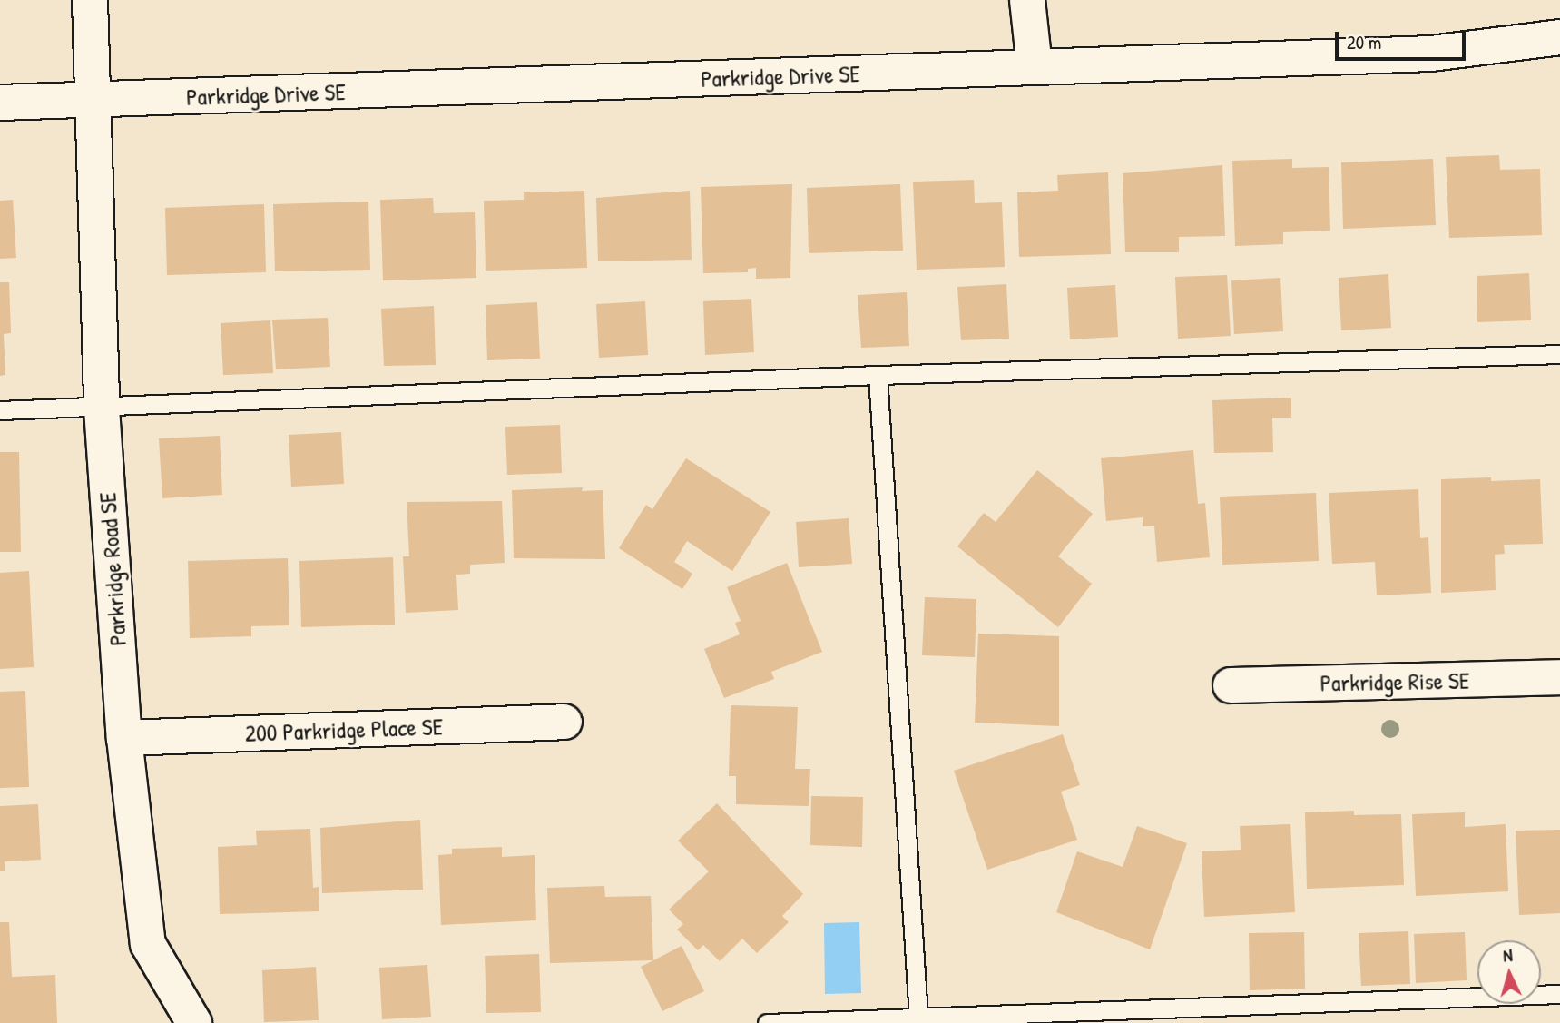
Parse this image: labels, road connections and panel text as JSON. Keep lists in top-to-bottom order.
{
  "streets": {
    "street": [
      "Parkridge Drive SE",
      "Parkridge Road SE",
      "Parkridge Rise SE",
      "200 Parkridge Place SE"
    ]
  },
  "crossings": [
    ["Parkridge Drive SE", "Parkridge Road SE"],
    ["Parkridge Road SE", "200 Parkridge Place SE"]
  ],
  "scale_bar": "20 m",
  "north": "top"
}
